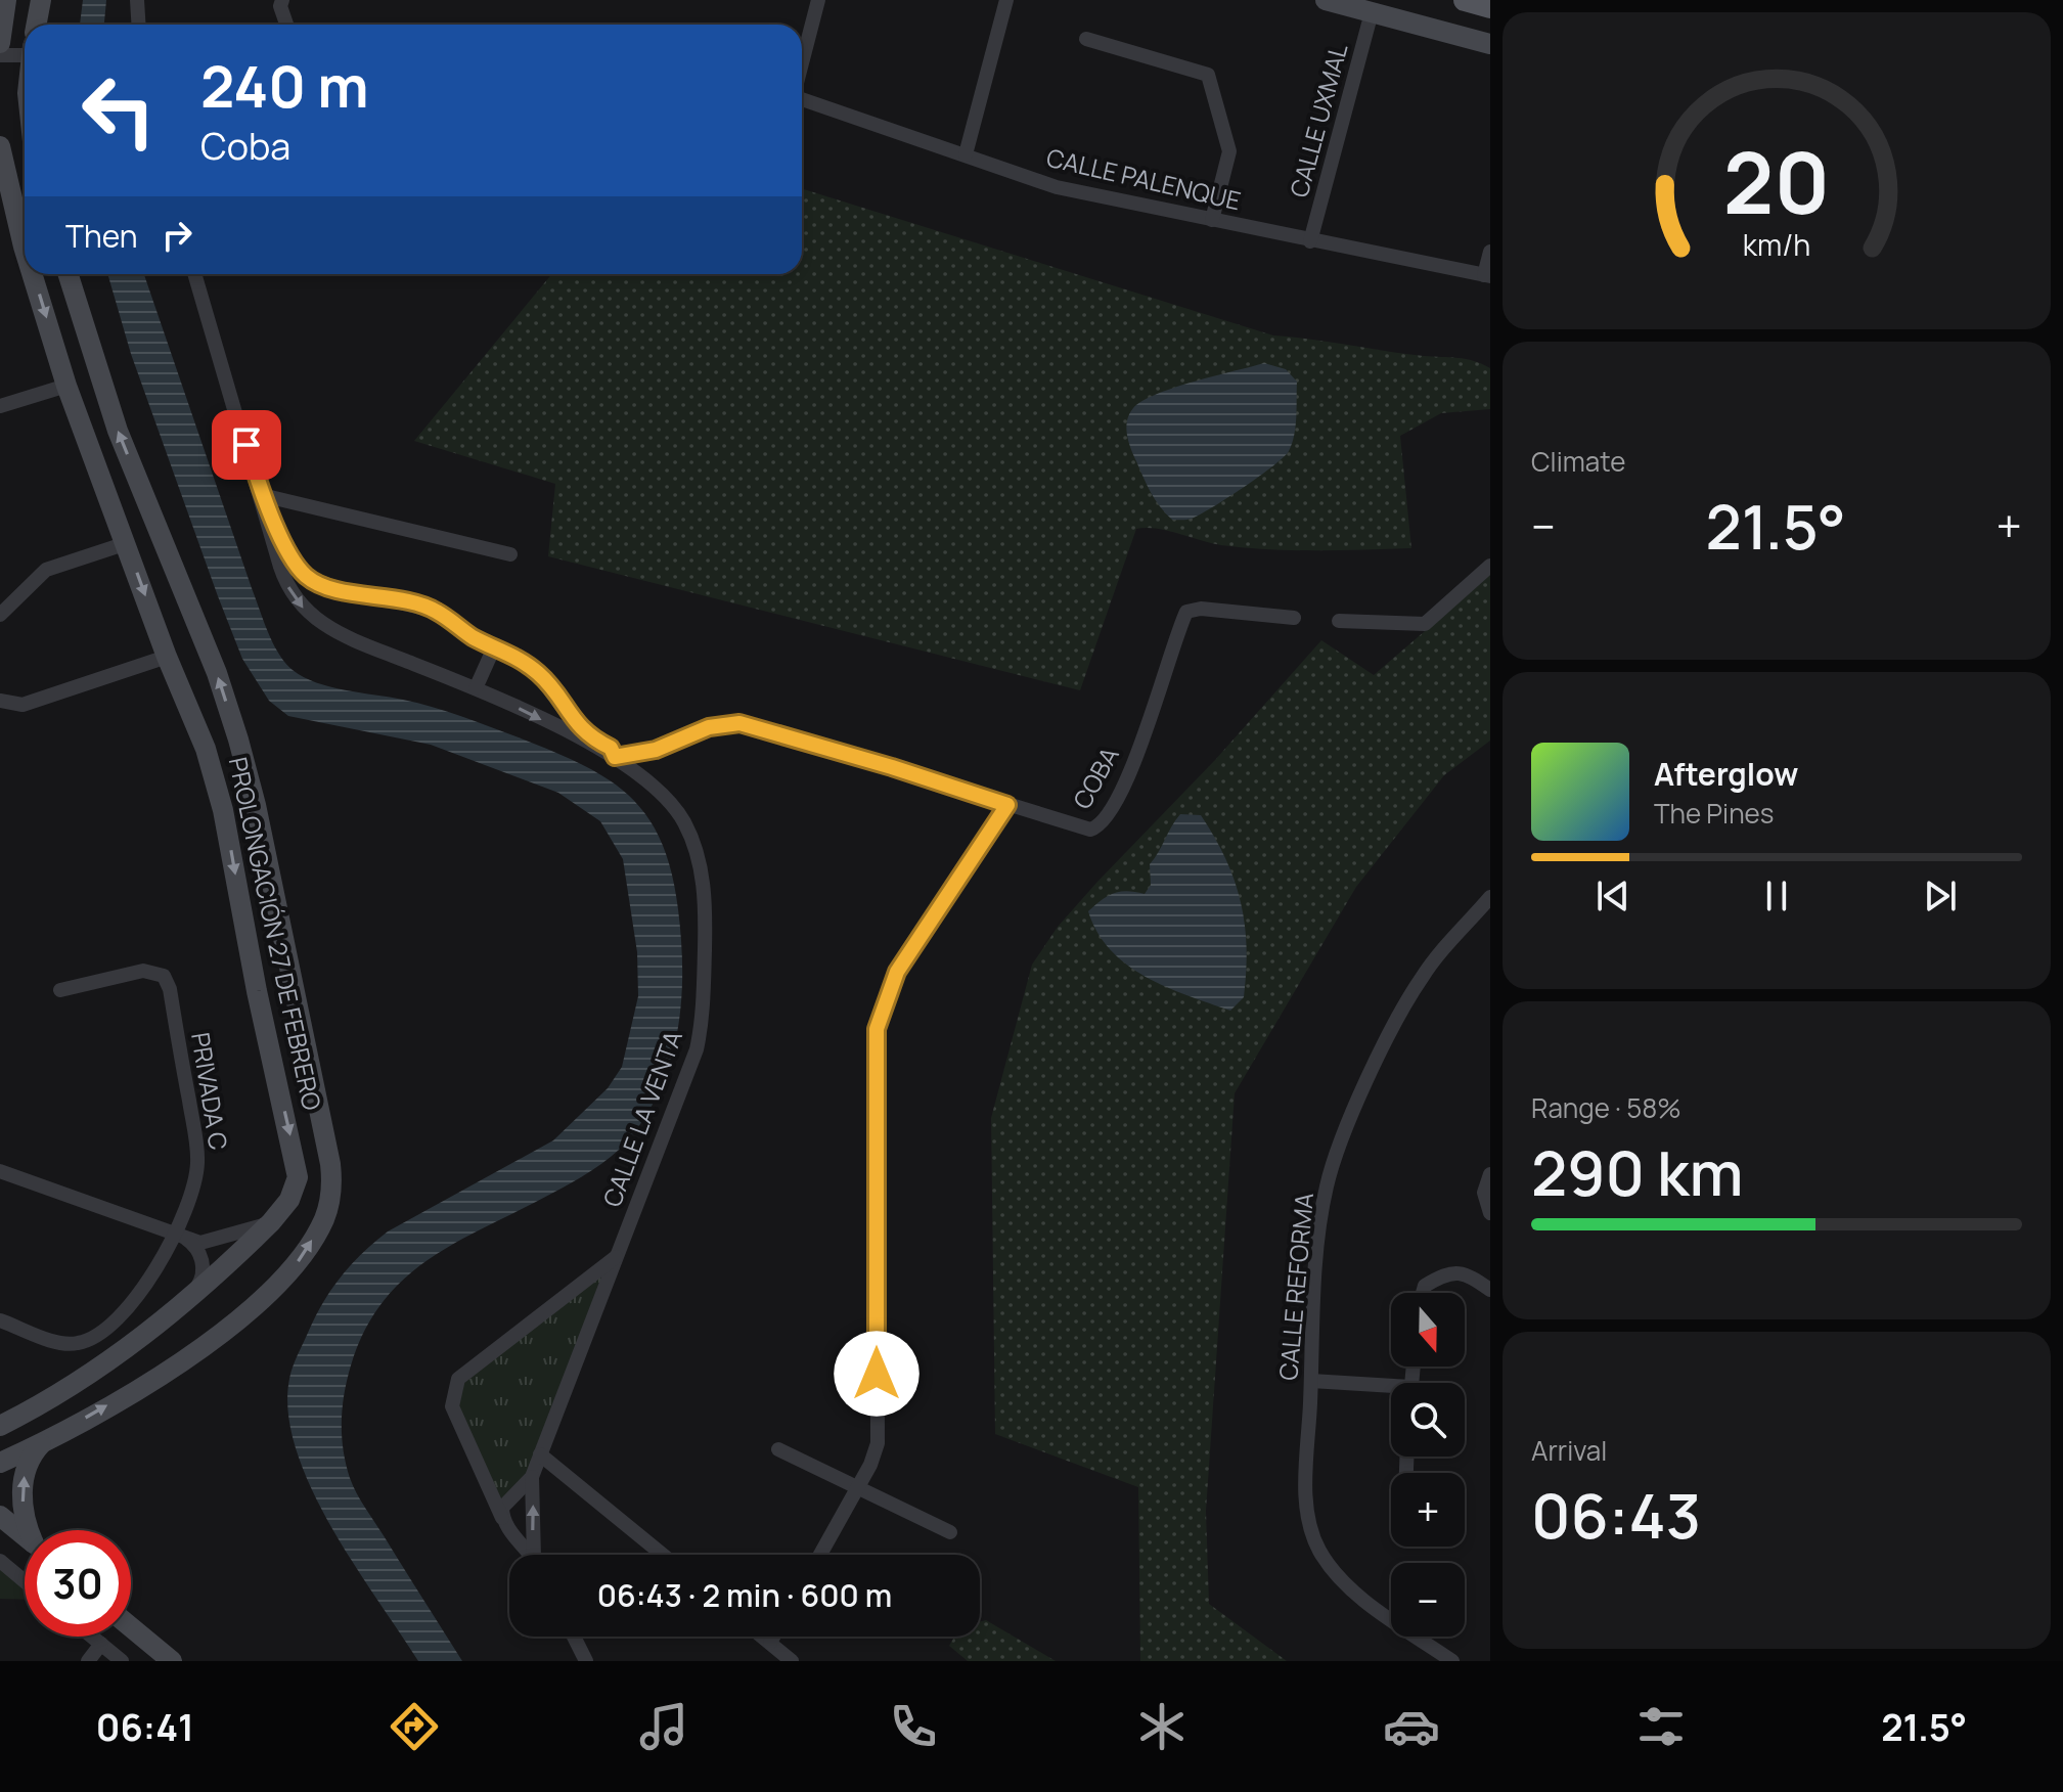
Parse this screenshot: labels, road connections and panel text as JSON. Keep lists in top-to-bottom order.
{
  "streets": {
    "street": [
      "CALLE UXMAL",
      "CALLE PALENQUE",
      "COBA",
      "PROLONGACIÓN 27 DE FEBRERO",
      "PRIVADA C",
      "CALLE LA VENTA",
      "CALLE REFORMA"
    ]
  },
  "crossings": [
    ["CALLE UXMAL", "CALLE PALENQUE"],
    ["COBA", "CALLE LA VENTA"]
  ],
  "north": "bottom",
  "page": {
    "turn": ["240 m", "Coba"],
    "then": "Then",
    "tile": [
      "Climate",
      ["Range · 58%", "290 km"],
      ["Arrival", "06:43"]
    ],
    "heat": ["−", "21.5°", "+"],
    "song": ["Afterglow", "The Pines"],
    "map_buttons": ["+", "−"],
    "limit": "30",
    "trip": "06:43 · 2 min · 600 m",
    "tabs": ["06:41", "21.5°"],
    "gauge": ["20", "km/h"]
  }
}
